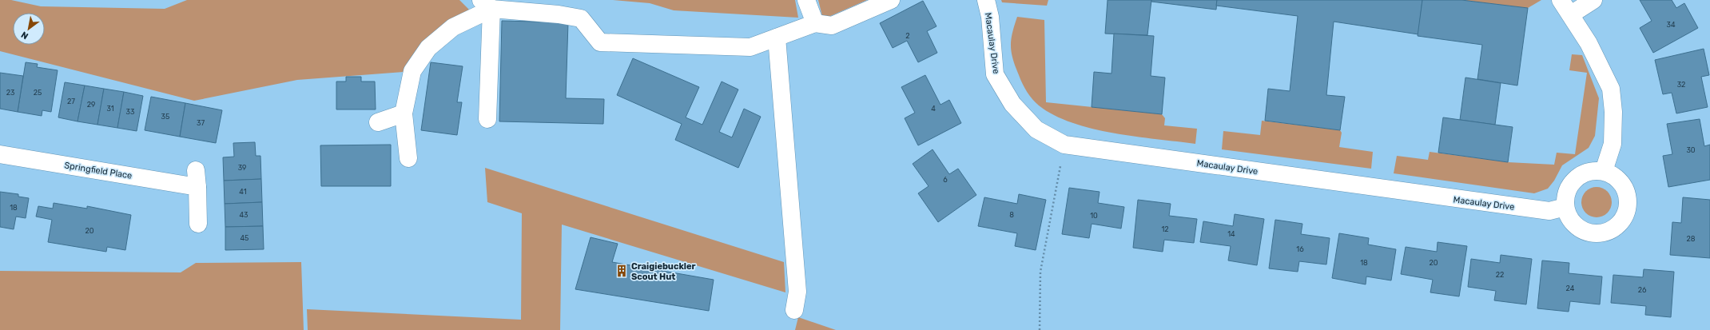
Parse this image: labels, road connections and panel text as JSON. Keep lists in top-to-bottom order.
{
  "streets": {
    "street": ["Macaulay Drive", "Springfield Place"]
  },
  "places": {
    "building": ["Craigiebuckler Scout Hut"]
  },
  "house_numbers": [
    "34",
    "2",
    "32",
    "23",
    "25",
    "27",
    "29",
    "31",
    "4",
    "33",
    "35",
    "37",
    "30",
    "39",
    "6",
    "41",
    "18",
    "43",
    "8",
    "10",
    "12",
    "20",
    "14",
    "45",
    "28",
    "16",
    "18",
    "20",
    "22",
    "24",
    "26"
  ],
  "north": "bottom left"
}
